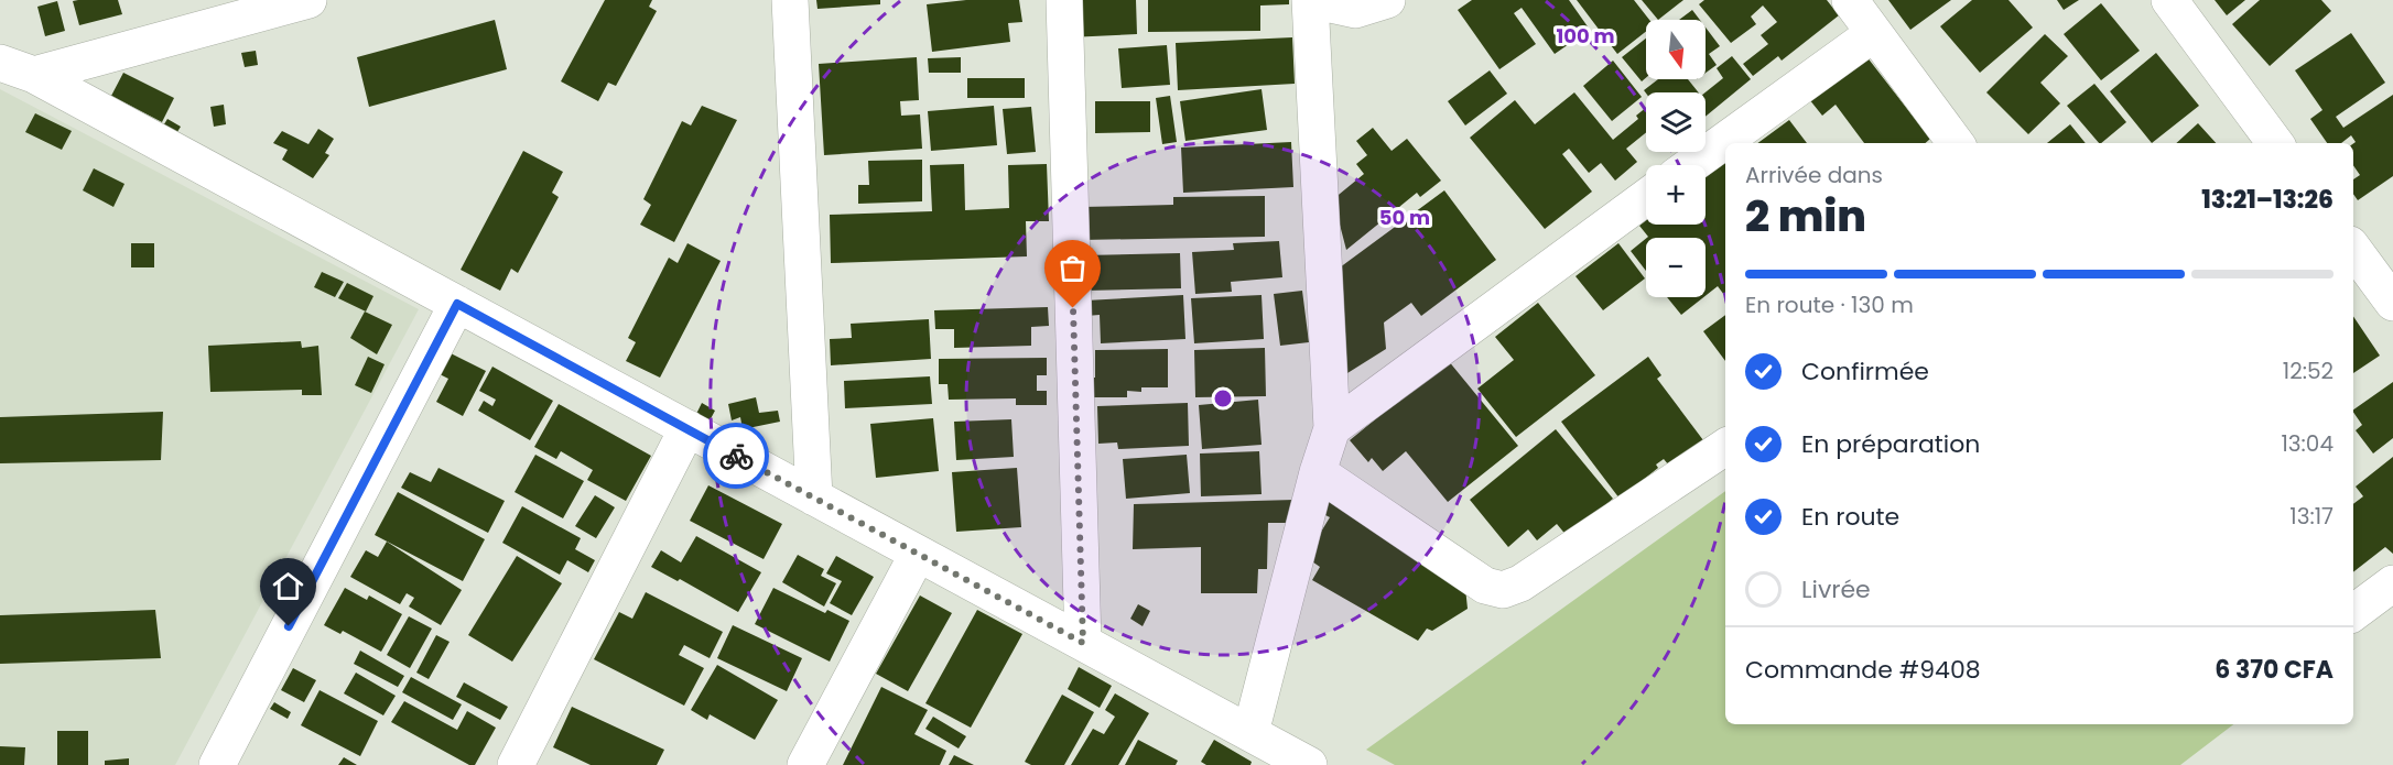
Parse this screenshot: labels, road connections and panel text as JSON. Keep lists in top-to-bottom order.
{
  "north": "bottom",
  "page": {
    "map_buttons": ["+", "−"],
    "heading": ["2 min", "Arrivée dans", "13:21–13:26"],
    "panel": ["Commande #9408", "6 370 CFA"],
    "bar": "En route · 130 m",
    "list": [
      ["Confirmée", "12:52"],
      ["En préparation", "13:04"],
      ["En route", "13:17"],
      "Livrée"
    ]
  },
  "rings": ["100 m", "50 m"]
}
